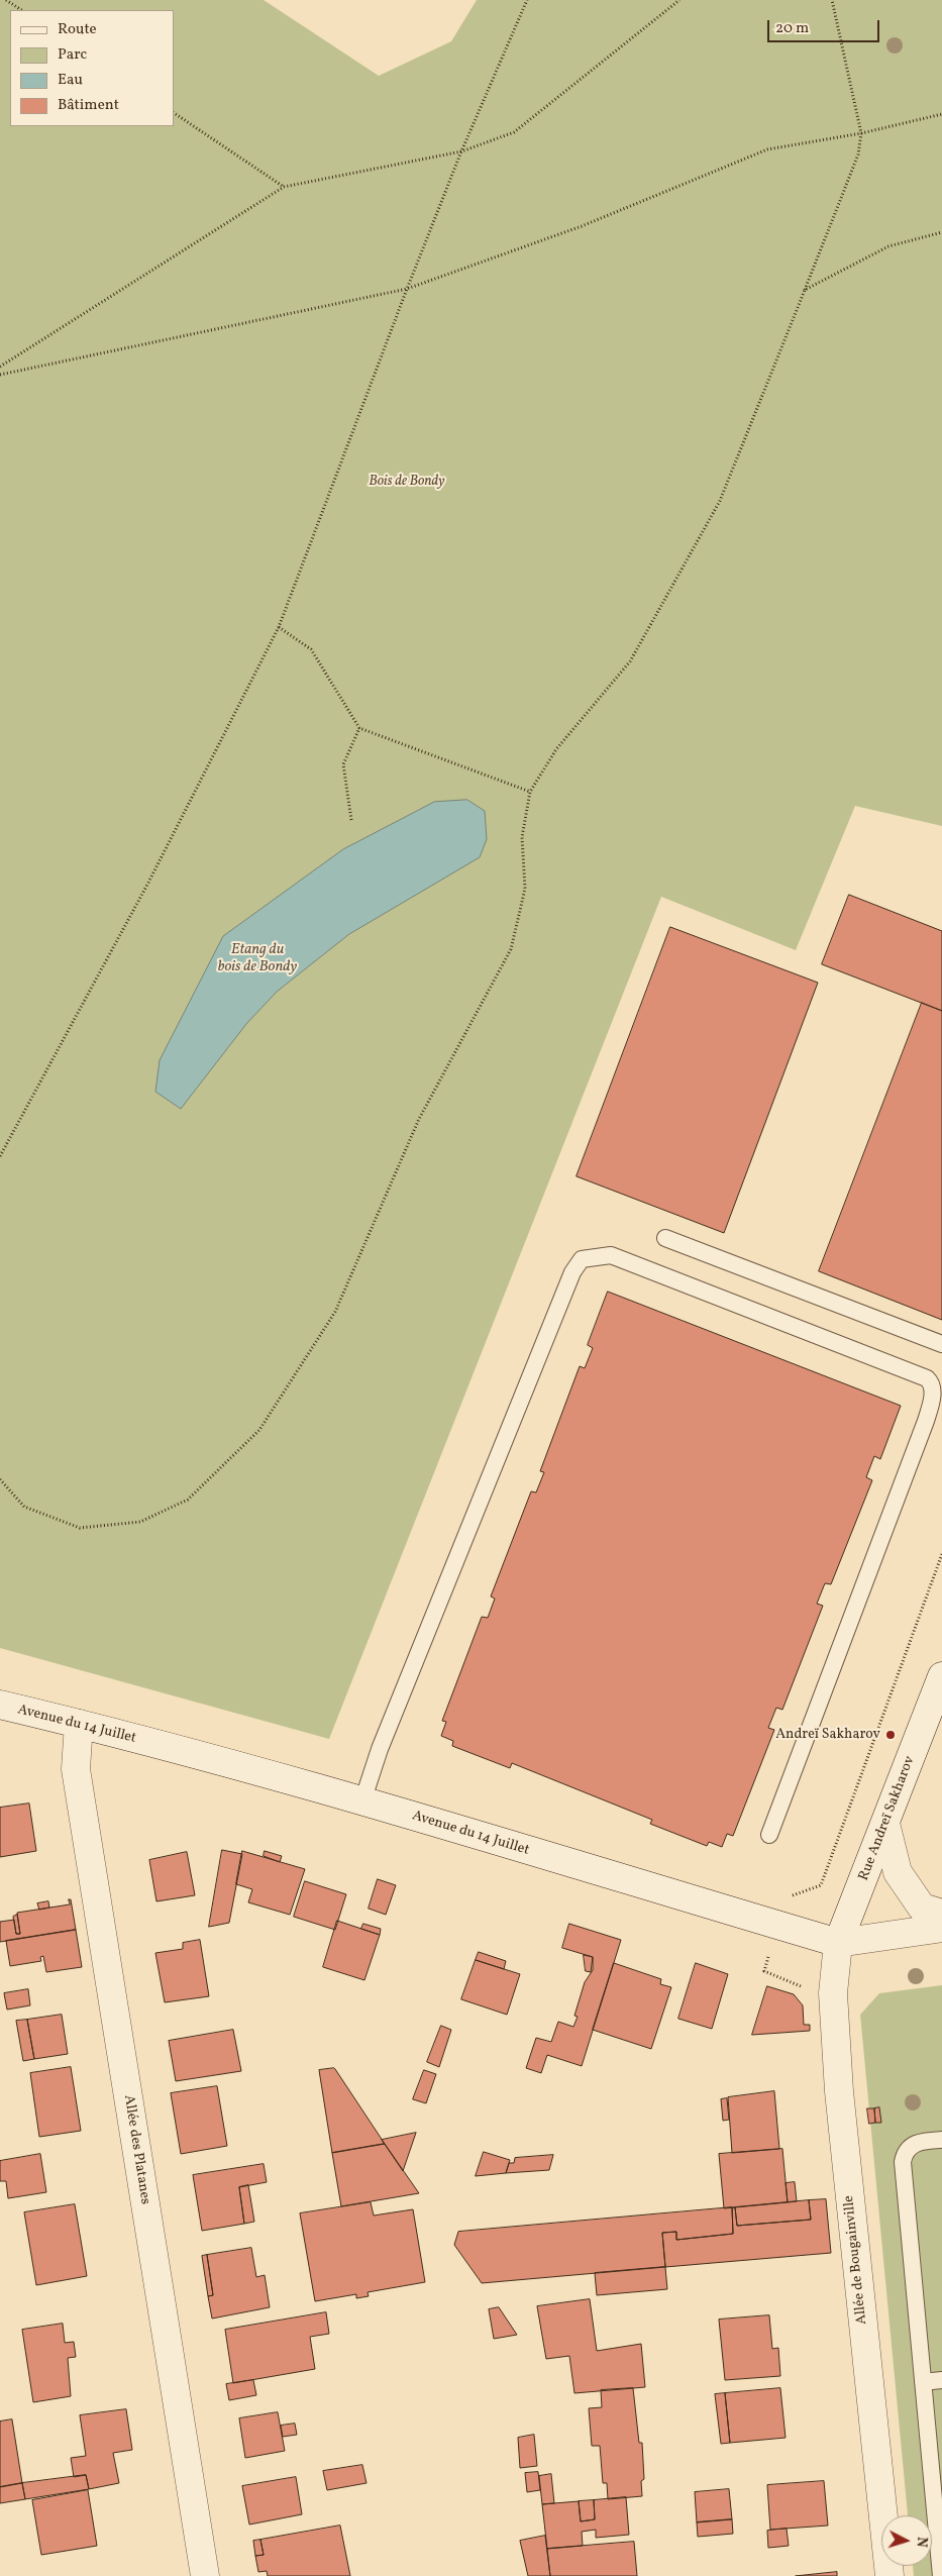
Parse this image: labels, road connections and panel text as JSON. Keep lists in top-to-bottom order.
{
  "streets": {
    "street": [
      "Avenue du 14 Juillet",
      "Rue Andreï Sakharov",
      "Allée des Platanes",
      "Allée de Bougainville"
    ]
  },
  "crossings": [
    ["Avenue du 14 Juillet", "Rue Andreï Sakharov"],
    ["Avenue du 14 Juillet", "Allée des Platanes"],
    ["Avenue du 14 Juillet", "Allée de Bougainville"],
    ["Rue Andreï Sakharov", "Allée de Bougainville"]
  ],
  "water": ["Etang du bois de Bondy"],
  "parks": ["Bois de Bondy"],
  "places": ["Andreï Sakharov"],
  "legend": [
    "Route",
    "Parc",
    "Eau",
    "Bâtiment"
  ],
  "scale_bar": "20 m",
  "north": "right"
}
